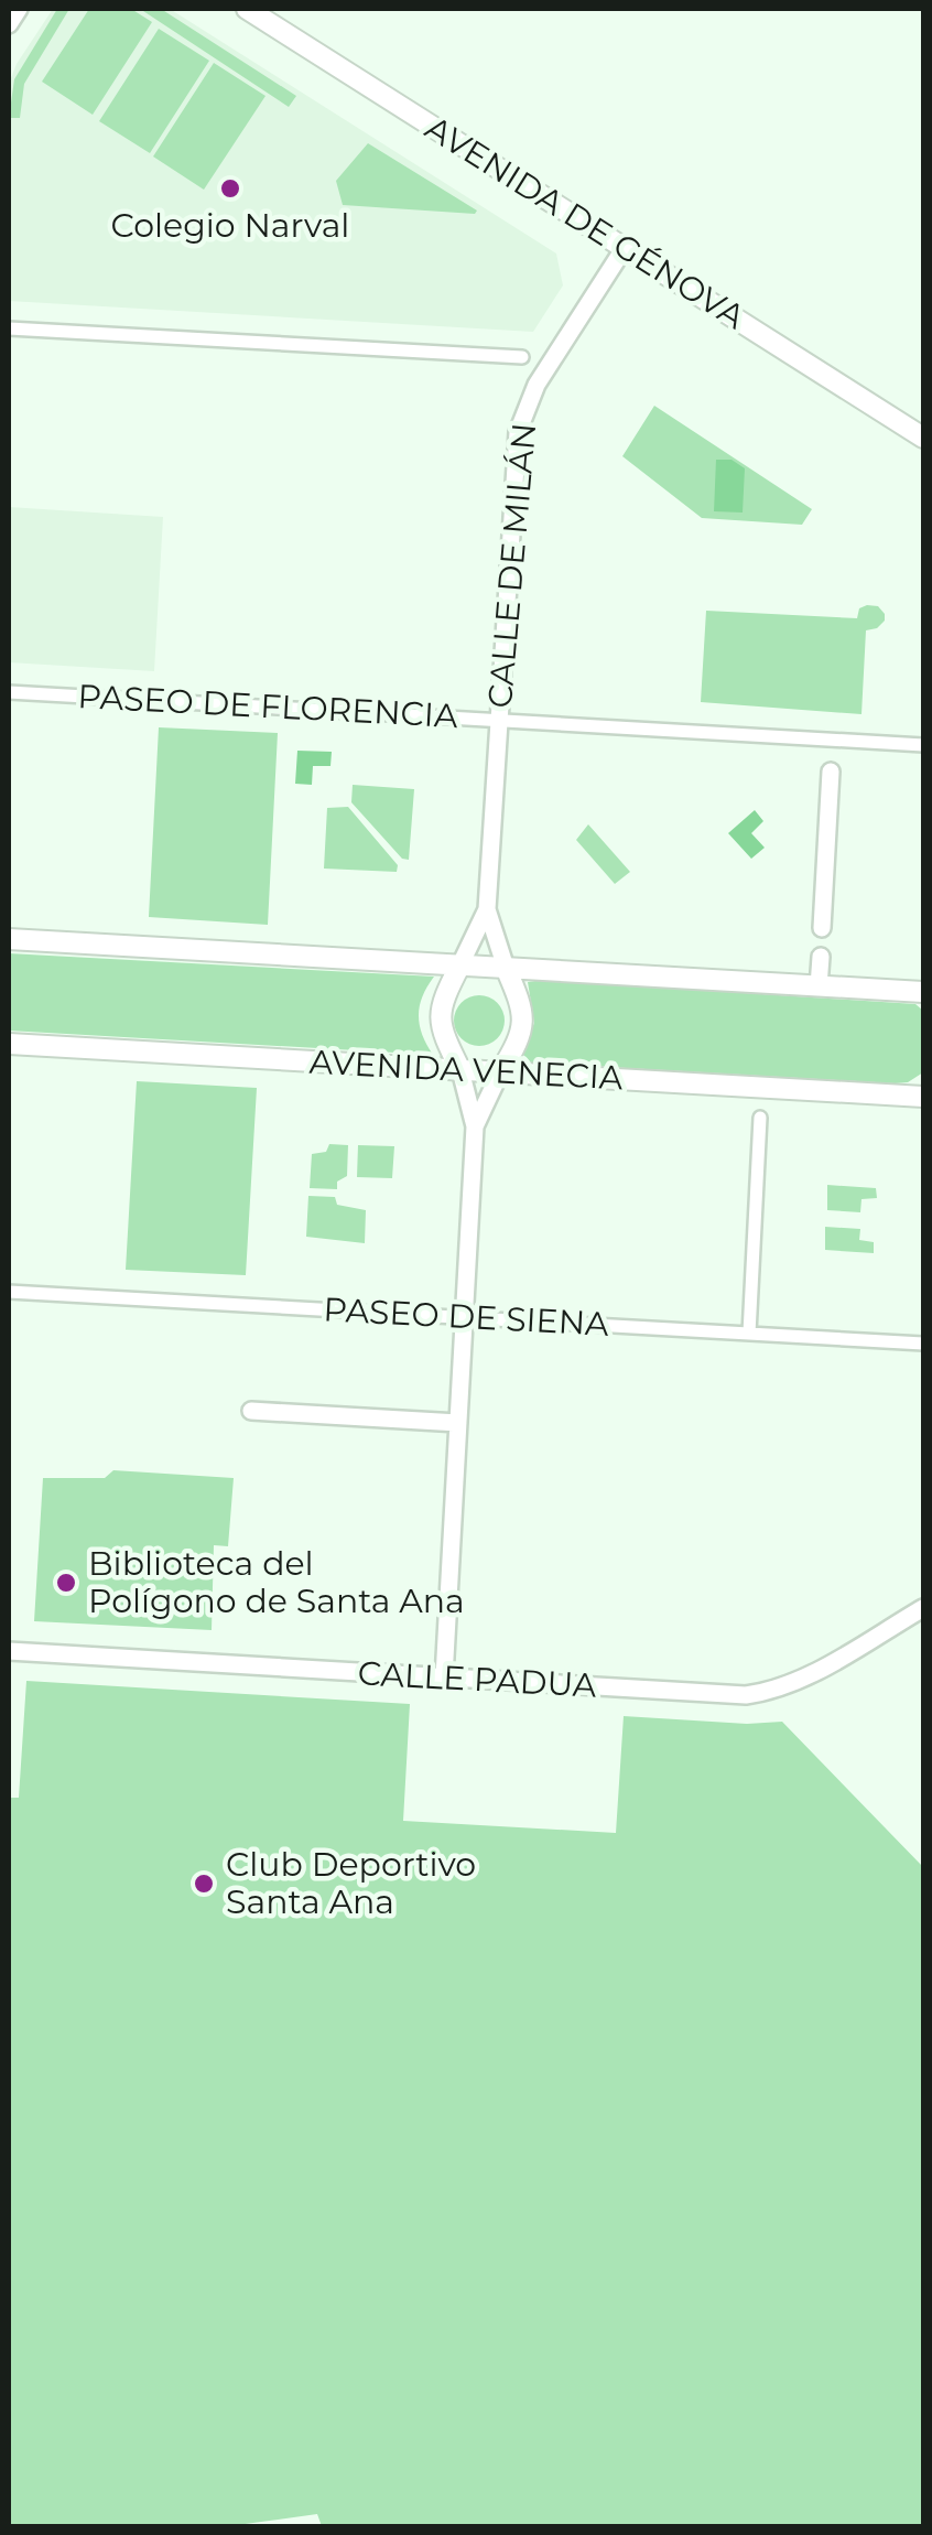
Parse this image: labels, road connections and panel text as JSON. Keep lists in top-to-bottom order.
{
  "streets": {
    "street": [
      "AVENIDA DE GÉNOVA",
      "CALLE DE MILÁN",
      "PASEO DE FLORENCIA",
      "AVENIDA VENECIA",
      "PASEO DE SIENA",
      "CALLE PADUA"
    ]
  },
  "crossings": [
    ["AVENIDA DE GÉNOVA", "CALLE DE MILÁN"],
    ["CALLE DE MILÁN", "PASEO DE FLORENCIA"],
    ["CALLE DE MILÁN", "AVENIDA VENECIA"]
  ],
  "places": ["Colegio Narval", "Biblioteca del Polígono de Santa Ana", "Club Deportivo Santa Ana"]
}
